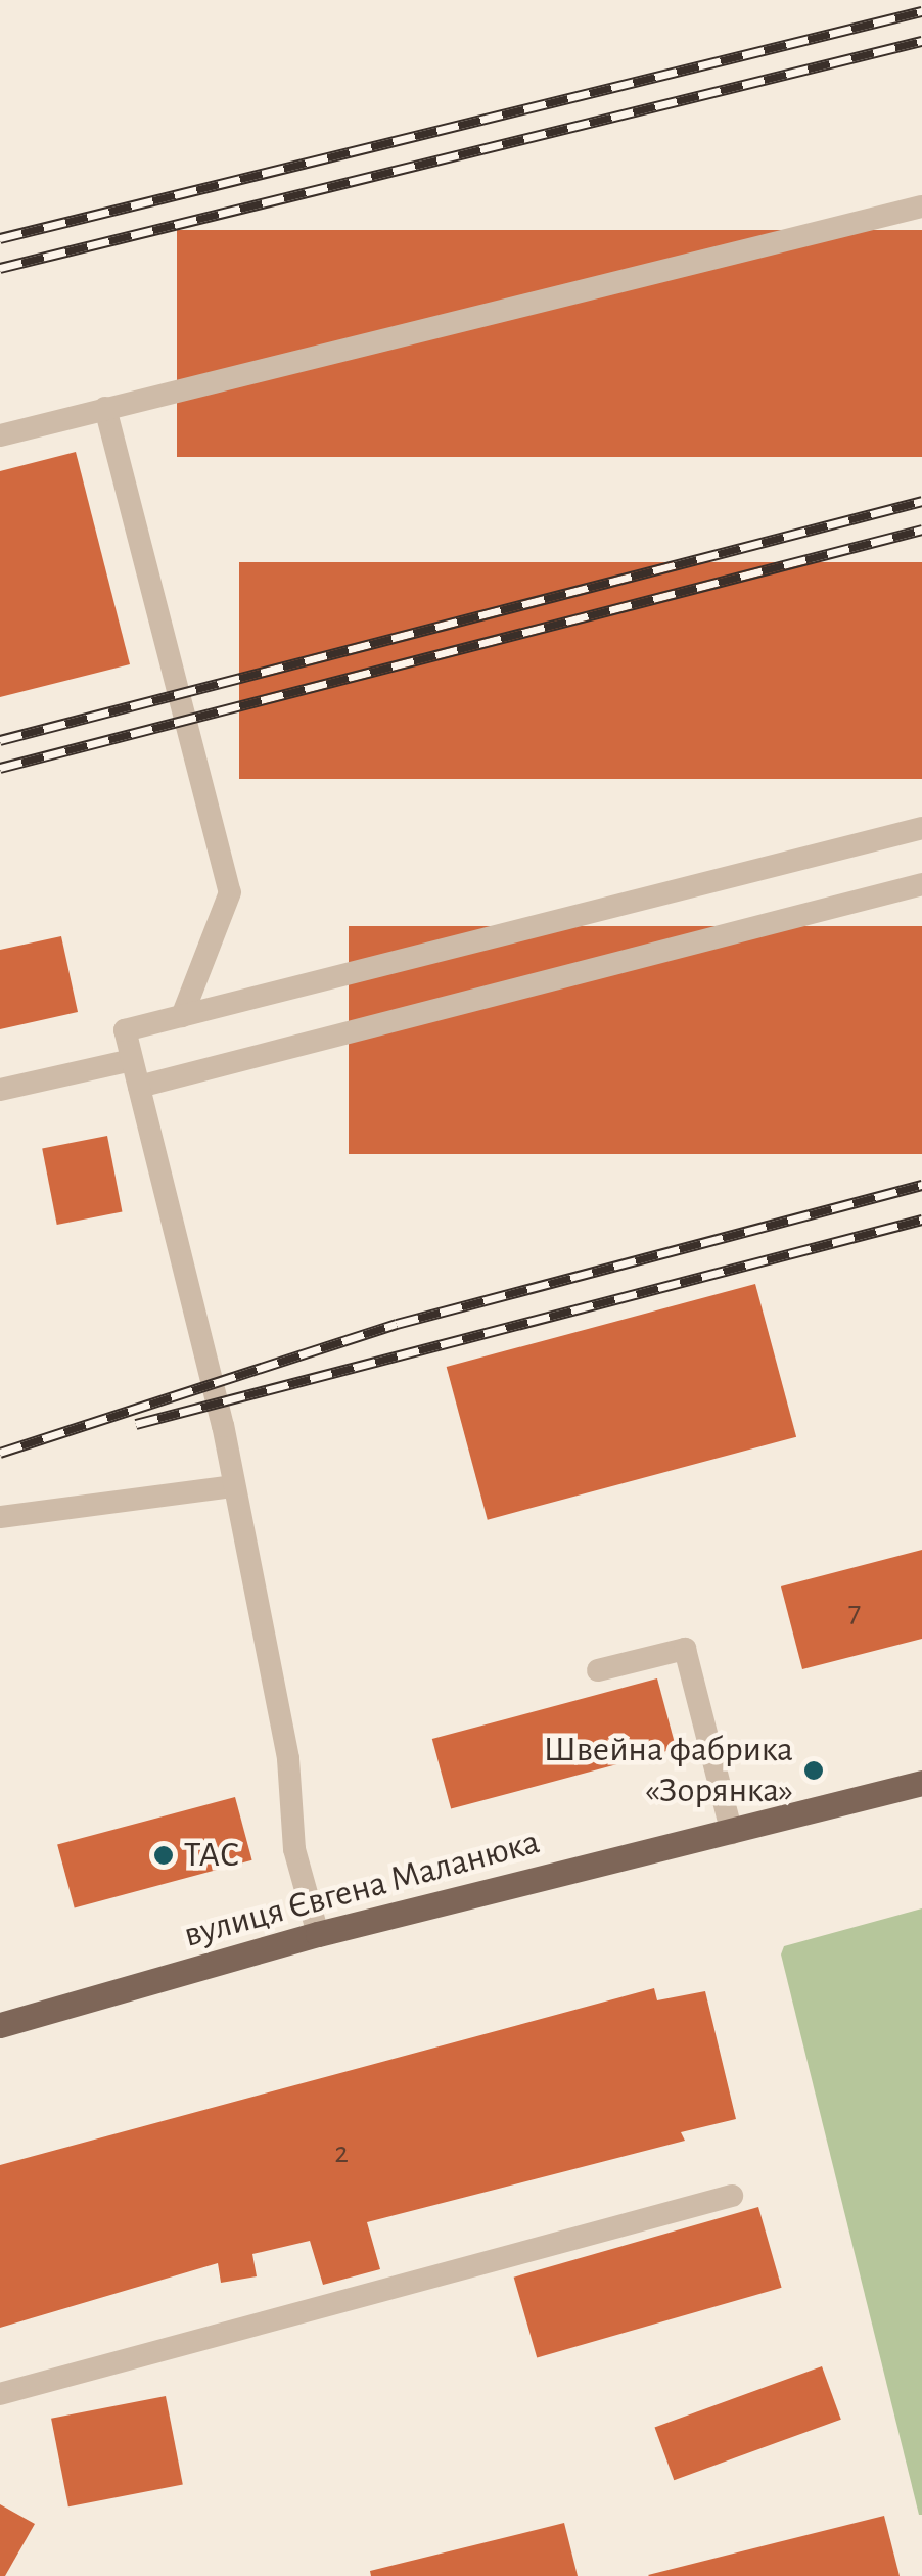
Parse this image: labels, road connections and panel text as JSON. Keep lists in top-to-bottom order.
{
  "streets": {
    "main road": ["вулиця Євгена Маланюка"]
  },
  "places": ["Швейна фабрика «Зорянка»", "ТАС"],
  "house_numbers": ["7", "2"]
}
